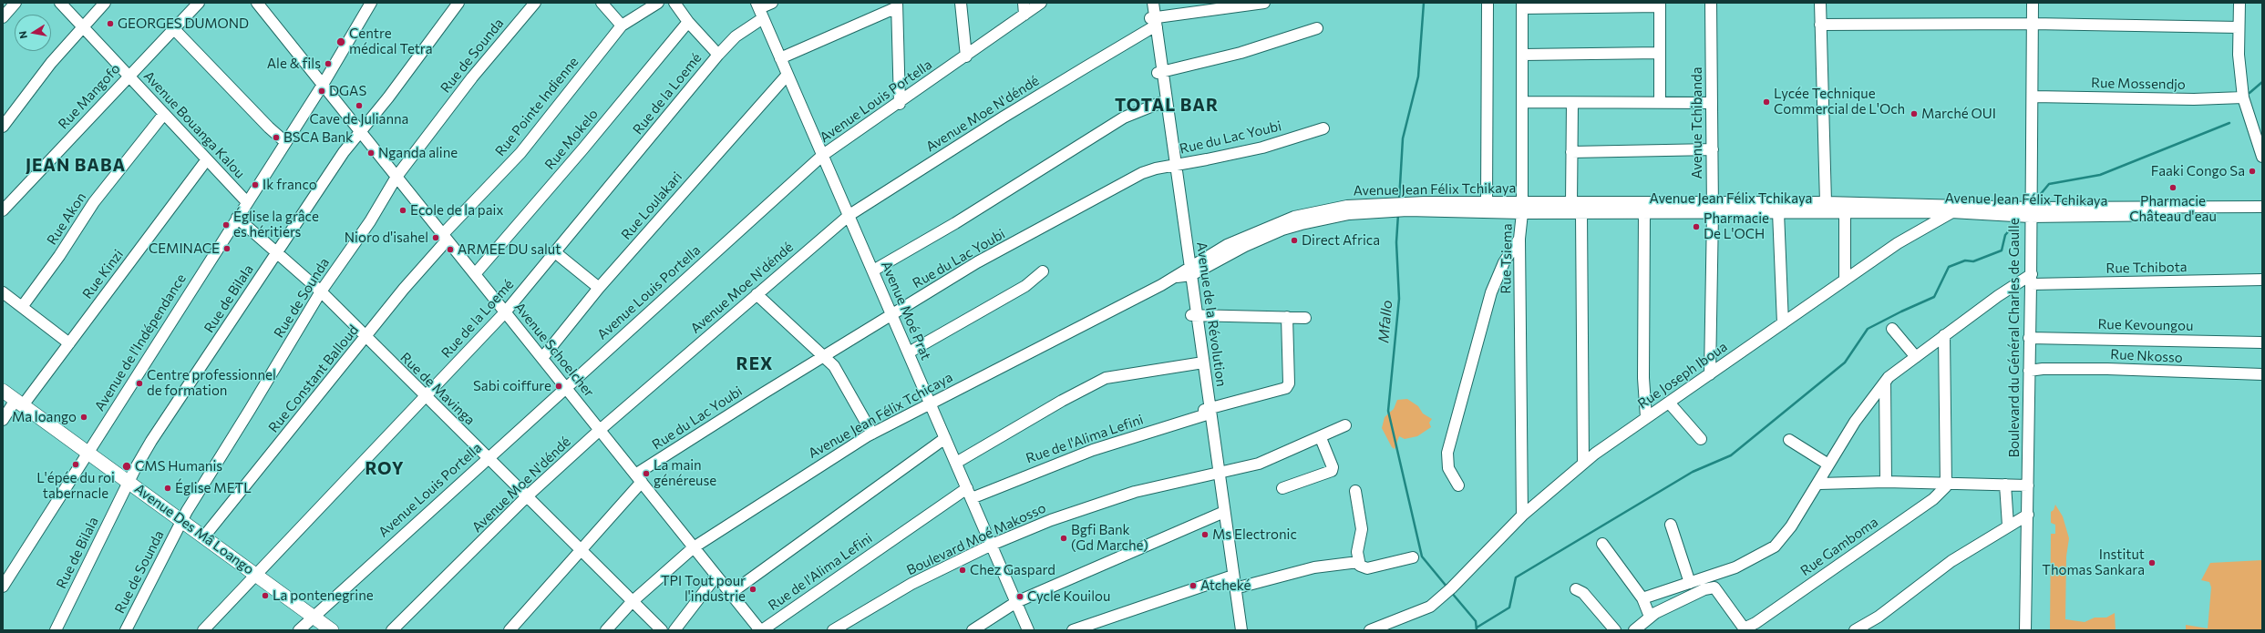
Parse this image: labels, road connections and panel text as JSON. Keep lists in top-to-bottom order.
{
  "streets": {
    "main road": ["Avenue Des Mâ Loango"],
    "street": [
      "Rue de Sounda",
      "Rue Mossendjo",
      "Rue de la Loemé",
      "Rue Mangofo",
      "Avenue Louis Portella",
      "Rue Pointe Indienne",
      "Avenue Moe N'déndé",
      "Avenue Tchibanda",
      "Avenue Bouanga Kalou",
      "Rue du Lac Youbi",
      "Rue Mokelo",
      "Avenue Jean Félix Tchikaya",
      "Rue Loulakari",
      "Rue Akon",
      "Rue Tsiema",
      "Rue Tchibota",
      "Rue Kinzi",
      "Rue de Bilala",
      "Avenue Moé Prat",
      "Avenue de la Révolution",
      "Rue Kevoungou",
      "Boulevard du Général Charles de Gaulle",
      "Avenue de l'Indépendance",
      "Avenue Schoelcher",
      "Rue Nkosso",
      "Rue Joseph Iboua",
      "Rue Constant Balloud",
      "Rue de Mavinga",
      "Avenue Jean Félix Tchicaya",
      "Rue de l'Alima Lefini",
      "Boulevard Moé Makosso",
      "Rue Gamboma"
    ]
  },
  "crossings": [
    ["Rue de Sounda", "Avenue Schoelcher"],
    ["Rue de Sounda", "Rue de Mavinga"],
    ["Rue de Sounda", "Avenue Des Mâ Loango"],
    ["Rue Mossendjo", "Boulevard du Général Charles de Gaulle"],
    ["Rue de la Loemé", "Avenue Moé Prat"],
    ["Rue de la Loemé", "Avenue Schoelcher"],
    ["Rue de la Loemé", "Rue de Mavinga"],
    ["Rue de la Loemé", "Avenue Des Mâ Loango"],
    ["Rue Mangofo", "Avenue Bouanga Kalou"],
    ["Avenue Louis Portella", "Avenue Moé Prat"],
    ["Avenue Louis Portella", "Avenue Schoelcher"],
    ["Avenue Louis Portella", "Rue de Mavinga"],
    ["Avenue Louis Portella", "Avenue Des Mâ Loango"],
    ["Rue Pointe Indienne", "Avenue Schoelcher"],
    ["Rue Pointe Indienne", "Rue Constant Balloud"],
    ["Avenue Moe N'déndé", "Avenue Moé Prat"],
    ["Avenue Moe N'déndé", "Avenue de la Révolution"],
    ["Avenue Moe N'déndé", "Avenue Schoelcher"],
    ["Avenue Moe N'déndé", "Rue de Mavinga"],
    ["Avenue Tchibanda", "Avenue Jean Félix Tchikaya"],
    ["Avenue Tchibanda", "Rue Joseph Iboua"],
    ["Avenue Bouanga Kalou", "Rue Akon"],
    ["Avenue Bouanga Kalou", "Rue Kinzi"],
    ["Avenue Bouanga Kalou", "Avenue de l'Indépendance"],
    ["Rue du Lac Youbi", "Avenue Moé Prat"],
    ["Rue du Lac Youbi", "Avenue de la Révolution"],
    ["Rue du Lac Youbi", "Avenue Schoelcher"],
    ["Rue du Lac Youbi", "Rue de Mavinga"],
    ["Rue Mokelo", "Avenue Schoelcher"],
    ["Avenue Jean Félix Tchikaya", "Rue Tsiema"],
    ["Avenue Jean Félix Tchikaya", "Avenue de la Révolution"],
    ["Avenue Jean Félix Tchikaya", "Boulevard du Général Charles de Gaulle"],
    ["Avenue Jean Félix Tchikaya", "Rue Joseph Iboua"],
    ["Avenue Jean Félix Tchikaya", "Avenue Jean Félix Tchicaya"],
    ["Rue Loulakari", "Avenue Moé Prat"],
    ["Rue Loulakari", "Avenue Schoelcher"],
    ["Rue Tsiema", "Rue Joseph Iboua"],
    ["Rue Tchibota", "Boulevard du Général Charles de Gaulle"],
    ["Rue Kinzi", "Avenue Des Mâ Loango"],
    ["Rue de Bilala", "Avenue Schoelcher"],
    ["Rue de Bilala", "Rue de Mavinga"],
    ["Rue de Bilala", "Avenue Des Mâ Loango"],
    ["Avenue Moé Prat", "Avenue Jean Félix Tchicaya"],
    ["Avenue Moé Prat", "Rue de l'Alima Lefini"],
    ["Avenue Moé Prat", "Boulevard Moé Makosso"],
    ["Avenue de la Révolution", "Avenue Jean Félix Tchicaya"],
    ["Avenue de la Révolution", "Rue de l'Alima Lefini"],
    ["Avenue de la Révolution", "Boulevard Moé Makosso"],
    ["Rue Kevoungou", "Boulevard du Général Charles de Gaulle"],
    ["Boulevard du Général Charles de Gaulle", "Rue Nkosso"],
    ["Avenue de l'Indépendance", "Avenue Schoelcher"],
    ["Avenue de l'Indépendance", "Rue de Mavinga"],
    ["Avenue de l'Indépendance", "Avenue Des Mâ Loango"],
    ["Avenue Schoelcher", "Rue Constant Balloud"],
    ["Avenue Schoelcher", "Avenue Jean Félix Tchicaya"],
    ["Avenue Schoelcher", "Rue de l'Alima Lefini"],
    ["Rue Constant Balloud", "Rue de Mavinga"],
    ["Rue Constant Balloud", "Avenue Des Mâ Loango"],
    ["Rue de Mavinga", "Avenue Jean Félix Tchicaya"]
  ],
  "districts": [
    "TOTAL BAR",
    "JEAN BABA",
    "REX",
    "ROY"
  ],
  "water": ["Mfallo"],
  "places": [
    "GEORGES DUMOND",
    "Centre médical Tetra",
    "Ale & fils",
    "DGAS",
    "Lycée Technique Commercial de L'Och",
    "Cave de Julianna",
    "Marché OUI",
    "BSCA Bank",
    "Nganda aline",
    "Faaki Congo Sa",
    "Ik franco",
    "Pharmacie Château d'eau",
    "Ecole de la paix",
    "Église la grâce es héritiers",
    "Pharmacie De L'OCH",
    "Nioro d'isahel",
    "Direct Africa",
    "CEMINACE",
    "ARMEE DU salut",
    "Centre professionnel de formation",
    "Sabi coiffure",
    "Ma loango",
    "L'épée du roi tabernacle",
    "CMS Humanis",
    "La main généreuse",
    "Église METL",
    "Ms Electronic",
    "Bgfi Bank (Gd Marche)",
    "Institut Thomas Sankara",
    "Chez Gaspard",
    "Atcheké",
    "TPI Tout pour l'industrie",
    "La pontenegrine",
    "Cycle Kouilou"
  ],
  "north": "left"
}
